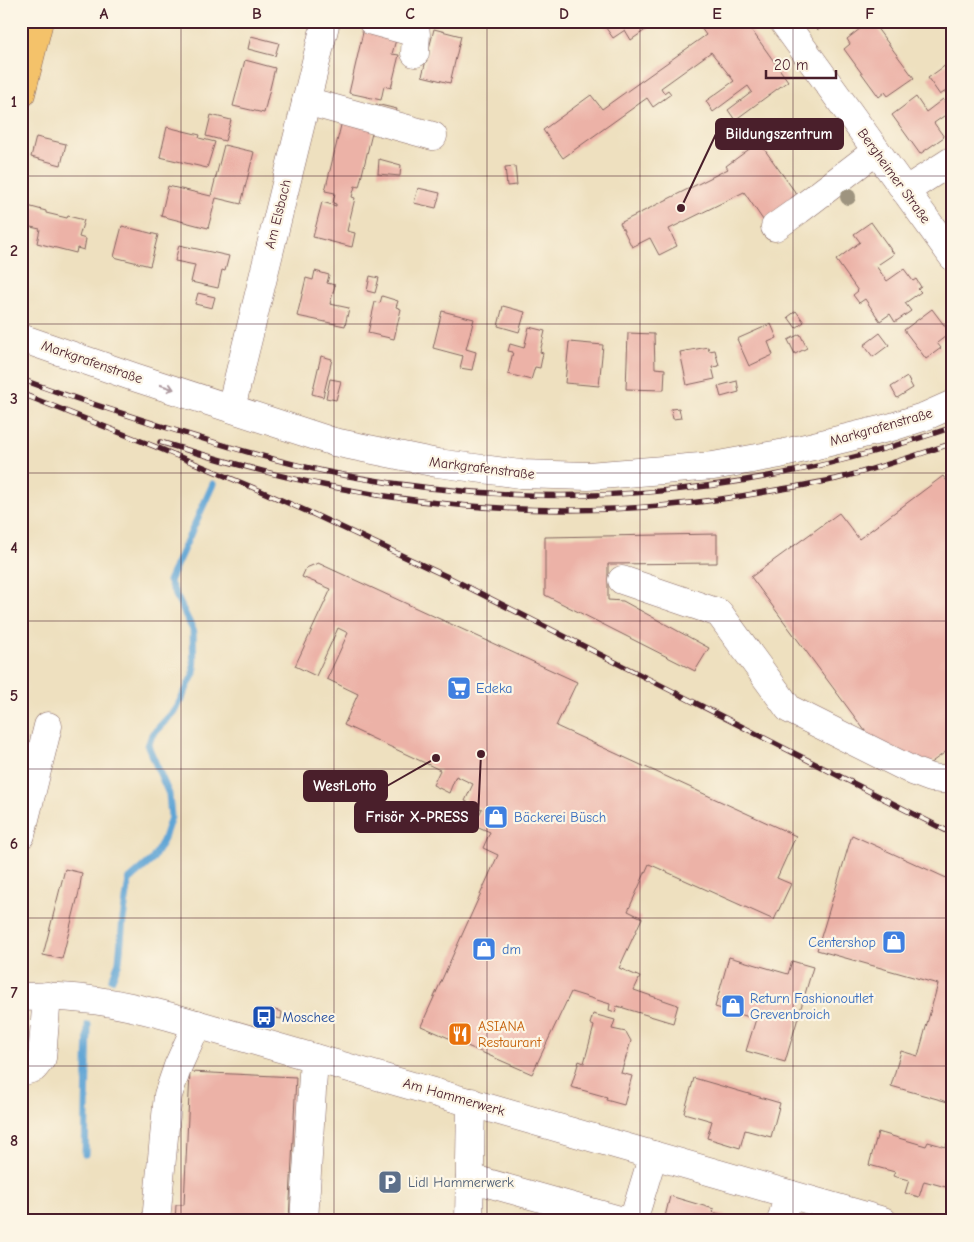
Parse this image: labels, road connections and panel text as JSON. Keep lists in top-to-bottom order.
{
  "streets": {
    "street": [
      "Bergheimer Straße",
      "Am Elsbach",
      "Markgrafenstraße",
      "Am Hammerwerk"
    ]
  },
  "crossings": [
    ["Am Elsbach", "Markgrafenstraße"]
  ],
  "places": {
    "other": ["Bildungszentrum", "Frisör X-PRESS", "WestLotto"],
    "supermarket": ["Edeka"],
    "shop": [
      "Bäckerei Büsch",
      "Centershop",
      "dm",
      "Return Fashionoutlet Grevenbroich"
    ],
    "bus stop": ["Moschee"],
    "restaurant": ["ASIANA Restaurant"],
    "parking": ["Lidl Hammerwerk"]
  },
  "scale_bar": "20 m",
  "grid": {
    "columns": [
      "A",
      "B",
      "C",
      "D",
      "E",
      "F"
    ],
    "rows": [
      "1",
      "2",
      "3",
      "4",
      "5",
      "6",
      "7",
      "8"
    ]
  }
}
